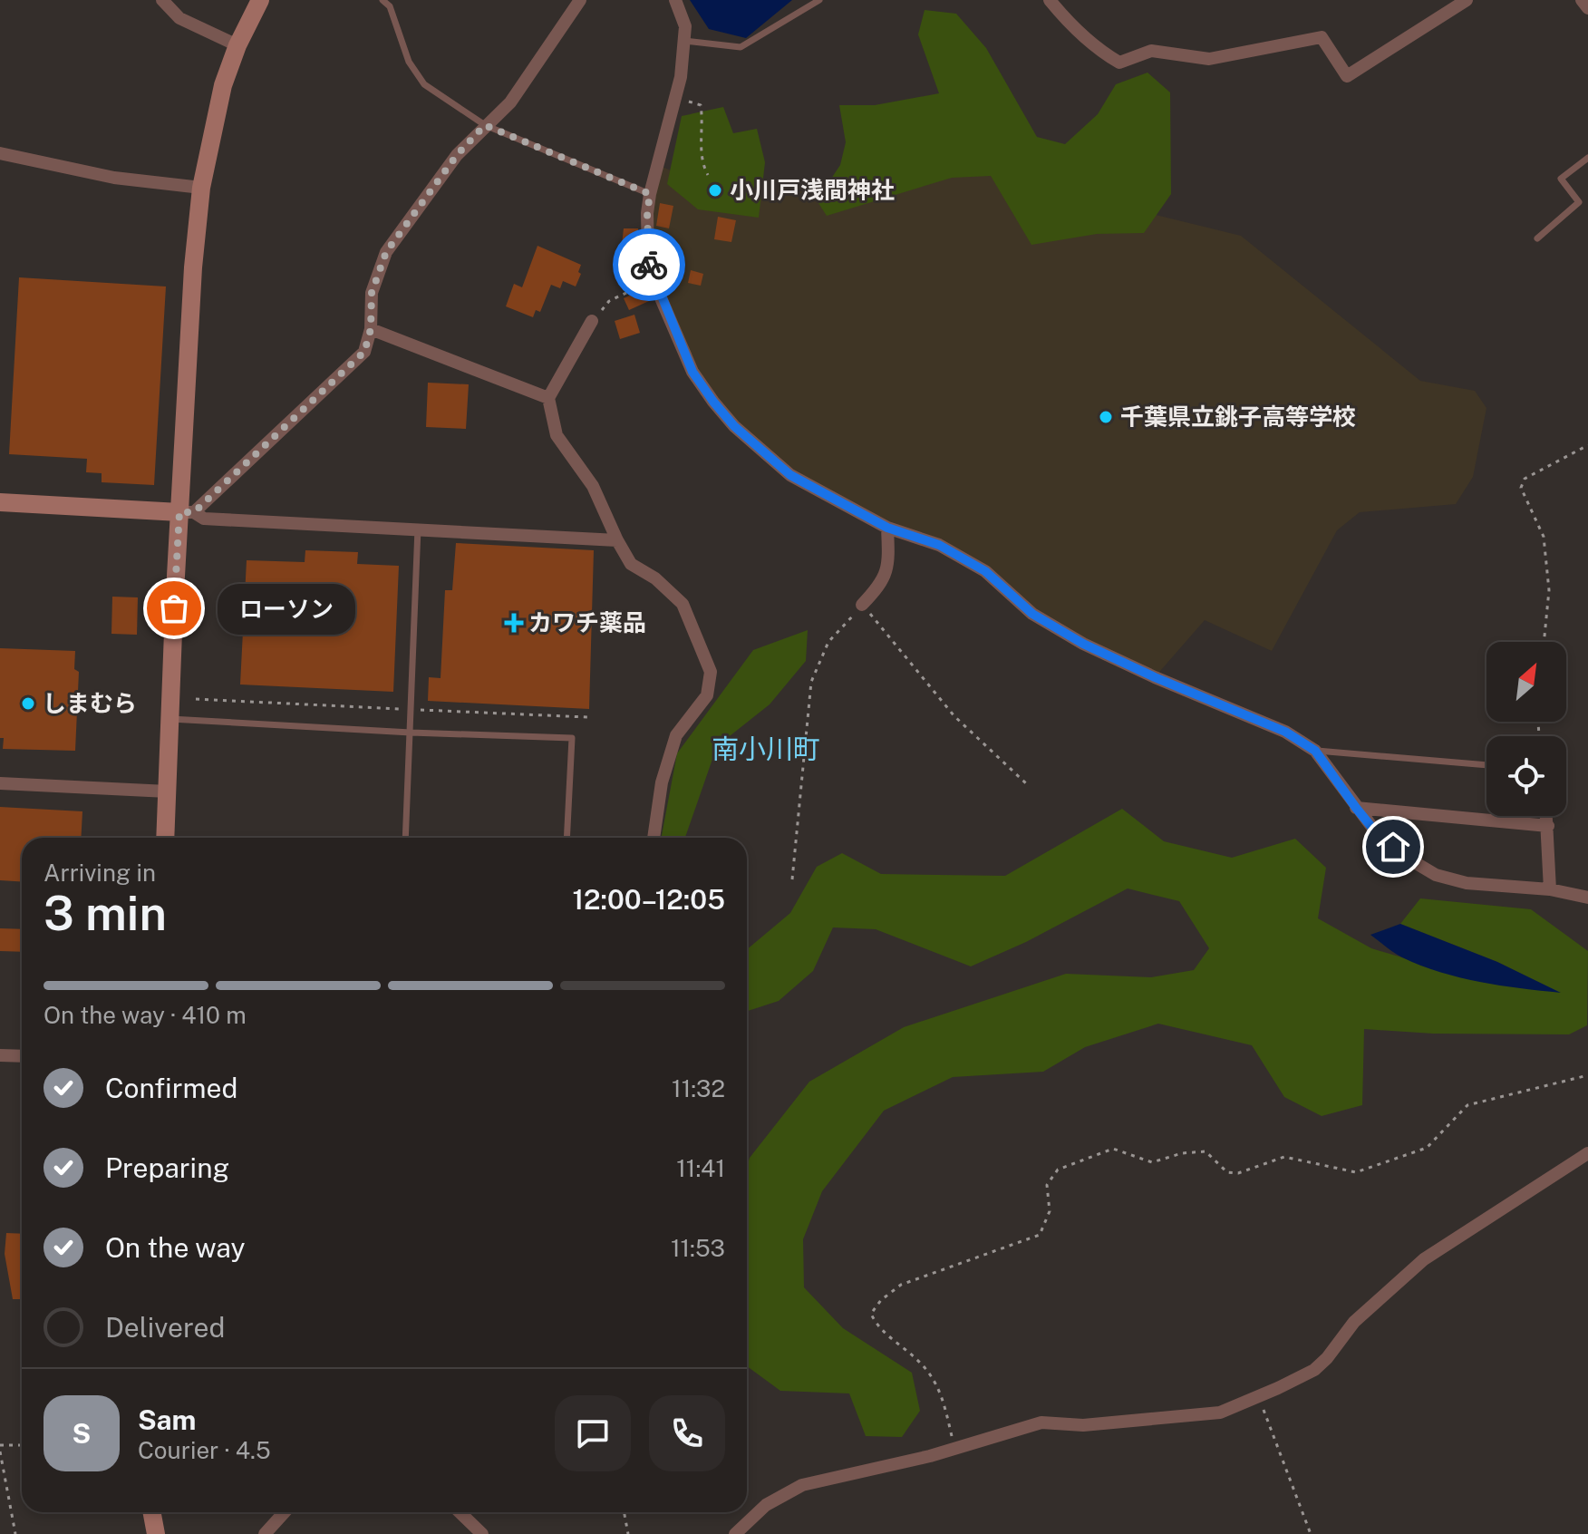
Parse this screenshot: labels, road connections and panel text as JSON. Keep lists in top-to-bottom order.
{
  "districts": ["南小川町"],
  "places": {
    "other": [
      "小川戸浅間神社",
      "千葉県立銚子高等学校",
      "ローソン",
      "しまむら"
    ],
    "health": ["カワチ薬品"]
  },
  "north": "top right",
  "page": {
    "bubble": "ローソン",
    "heading": ["3 min", "Arriving in", "12:00–12:05"],
    "panel": ["Sam", "Courier · 4.5"],
    "bar": "On the way · 410 m",
    "list": [
      ["Confirmed", "11:32"],
      ["Preparing", "11:41"],
      ["On the way", "11:53"],
      "Delivered"
    ],
    "round": "S"
  }
}
